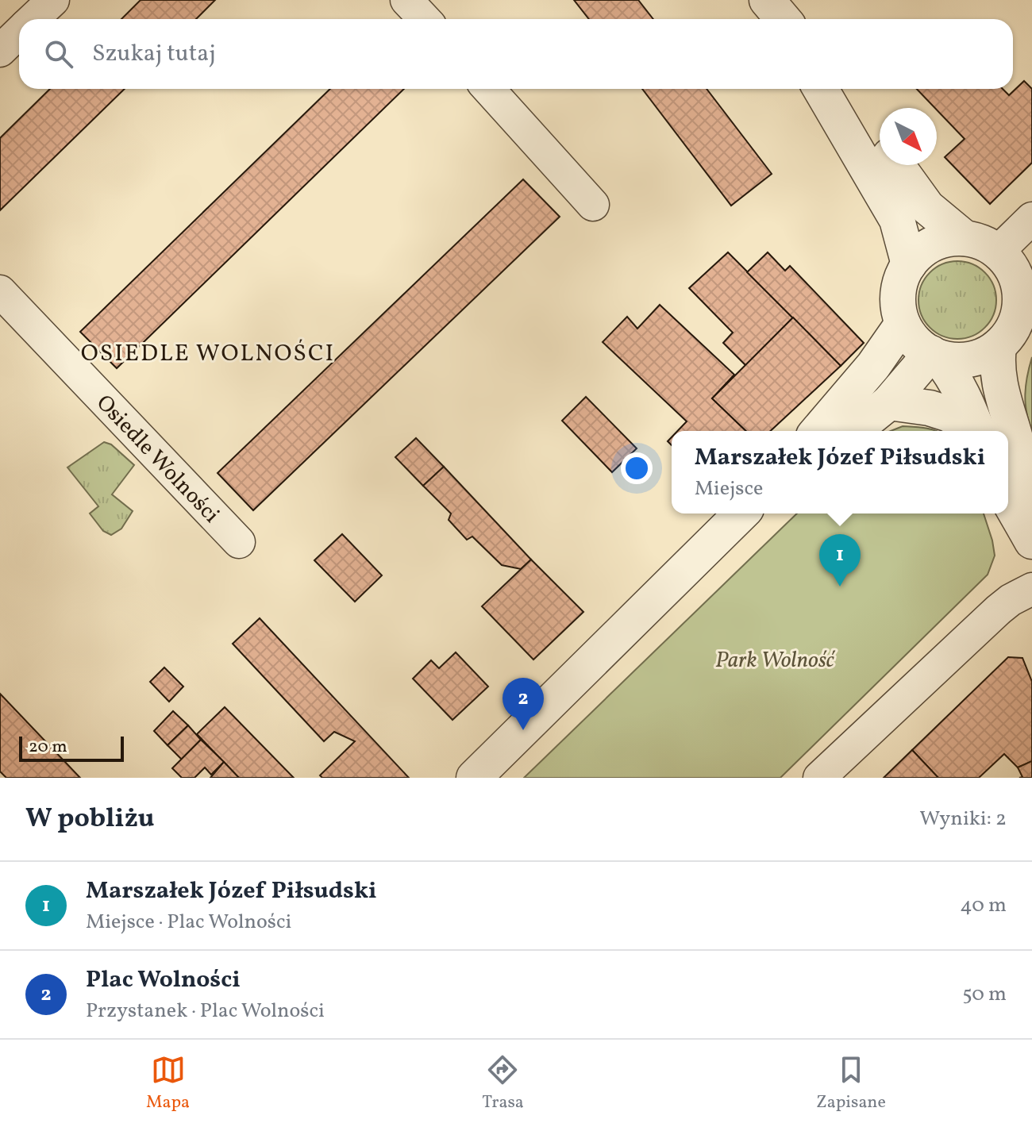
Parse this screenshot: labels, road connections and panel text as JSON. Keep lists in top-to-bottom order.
{
  "streets": {
    "street": ["Osiedle Wolności"]
  },
  "districts": ["OSIEDLE WOLNOŚCI"],
  "parks": ["Park Wolność"],
  "scale_bar": "20 m",
  "north": "bottom right",
  "page": {
    "search": "Szukaj tutaj",
    "popup": ["Marszałek Józef Piłsudski", "Miejsce"],
    "pins": ["1", "2"],
    "scale": "20 m",
    "heading": ["W pobliżu", "Wyniki: 2"],
    "list": [
      {
        "mark": "1",
        "name": "Marszałek Józef Piłsudski",
        "note": "Miejsce · Plac Wolności",
        "value": "40 m"
      },
      {
        "mark": "2",
        "name": "Plac Wolności",
        "note": "Przystanek · Plac Wolności",
        "value": "50 m"
      }
    ],
    "nav": ["Mapa", "Trasa", "Zapisane"]
  }
}
